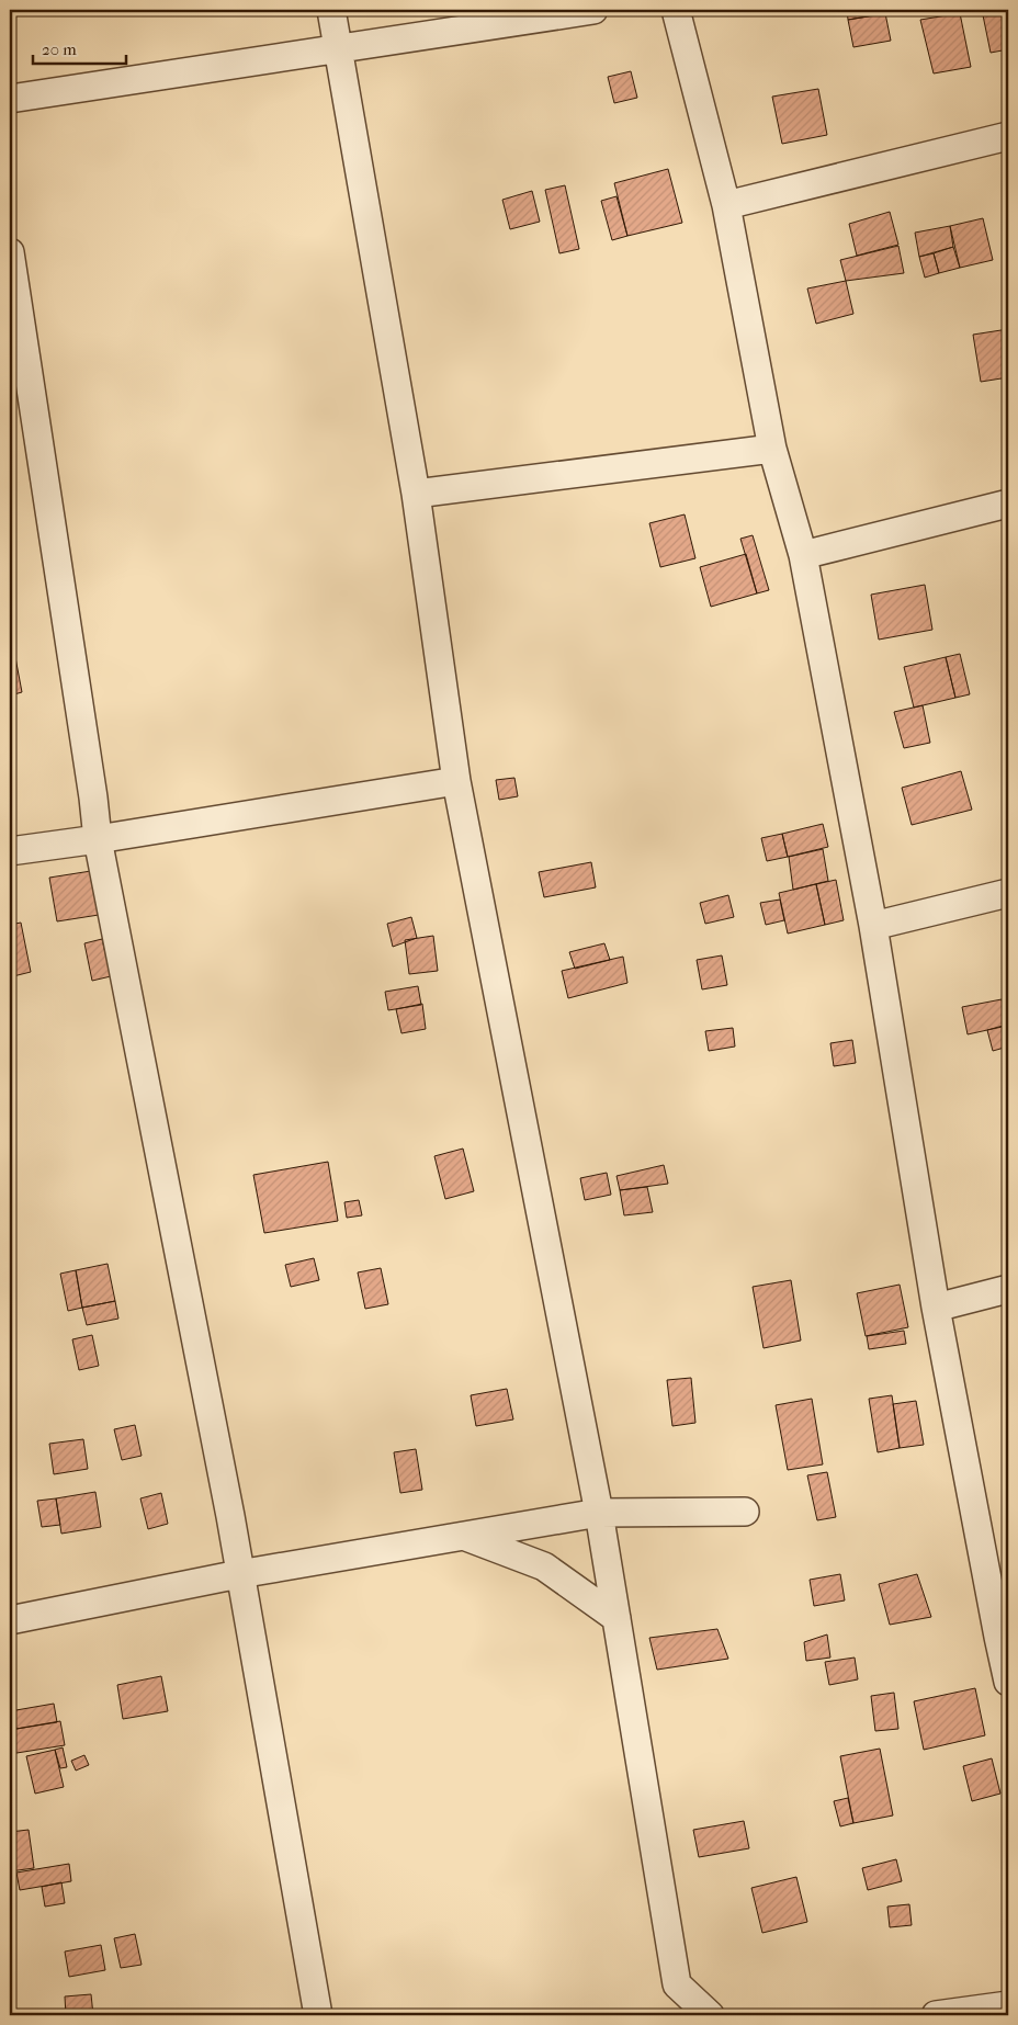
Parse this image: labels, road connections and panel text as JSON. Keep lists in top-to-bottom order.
{
  "scale_bar": "20 m"
}
